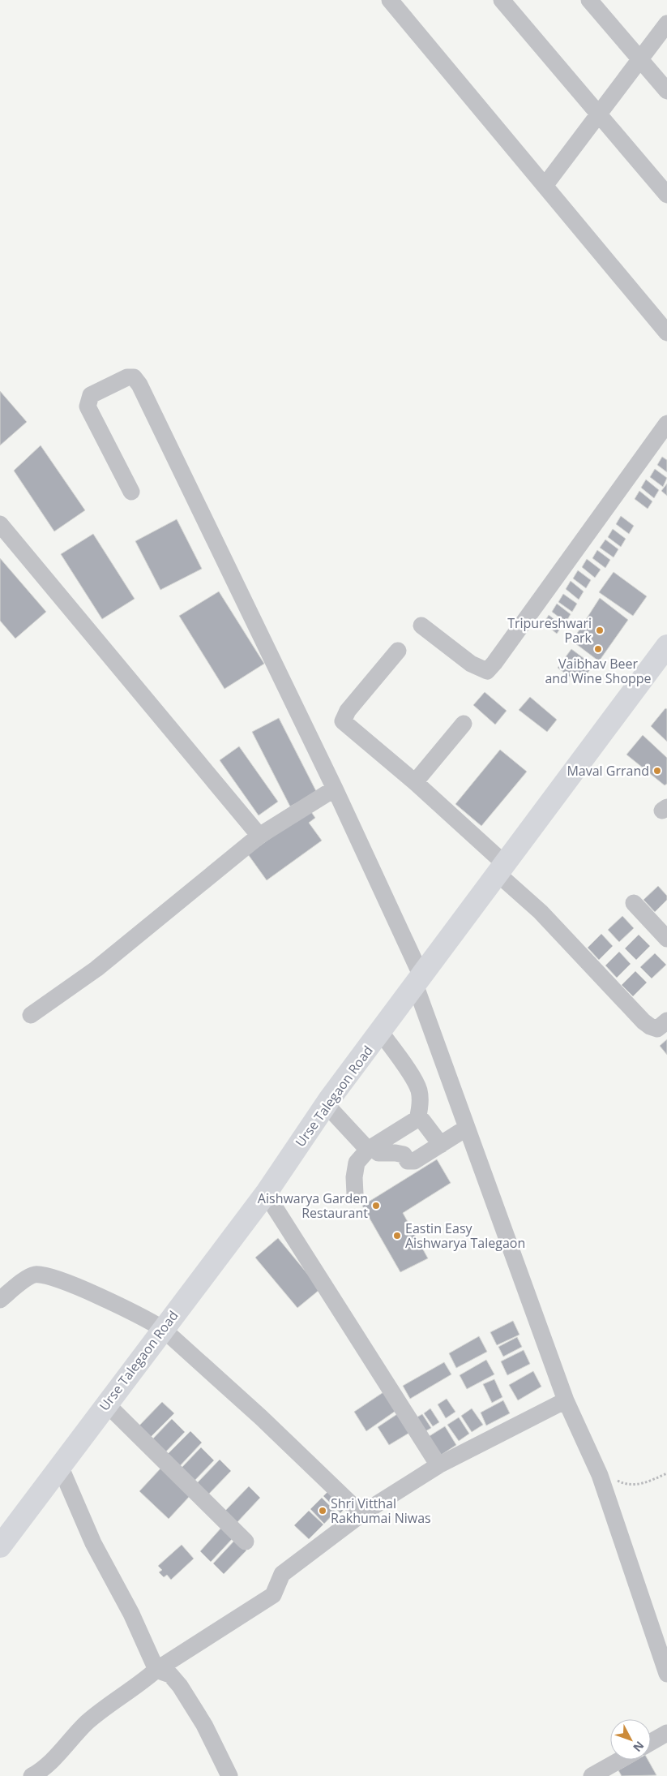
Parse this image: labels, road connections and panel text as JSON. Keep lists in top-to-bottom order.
{
  "streets": {
    "highway": ["Urse Talegaon Road"]
  },
  "places": [
    "Tripureshwari Park",
    "Vaibhav Beer and Wine Shoppe",
    "Maval Grrand",
    "Aishwarya Garden Restaurant",
    "Eastin Easy Aishwarya Talegaon",
    "Shri Vitthal Rakhumai Niwas"
  ],
  "north": "bottom right"
}
